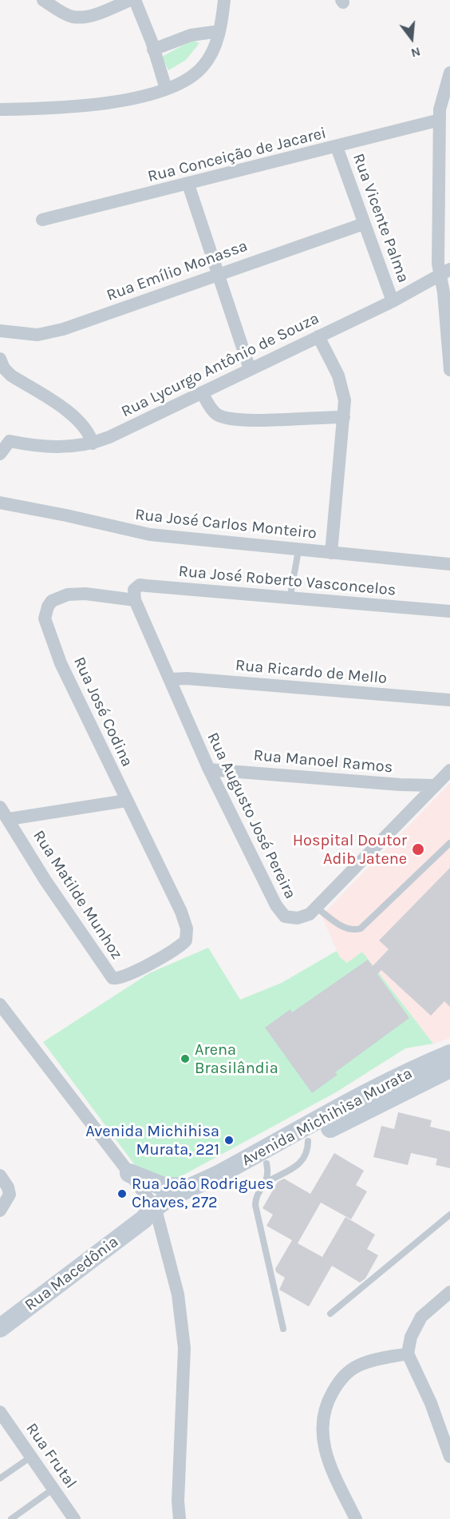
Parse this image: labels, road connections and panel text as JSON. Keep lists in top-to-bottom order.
{
  "streets": {
    "street": [
      "Rua Conceição de Jacarei",
      "Rua Vicente Palma",
      "Rua Emílio Monassa",
      "Rua Lycurgo Antônio de Souza",
      "Rua José Carlos Monteiro",
      "Rua José Roberto Vasconcelos",
      "Rua Ricardo de Mello",
      "Rua José Codina",
      "Rua Manoel Ramos",
      "Rua Augusto José Pereira",
      "Rua Matilde Munhoz",
      "Avenida Michihisa Murata",
      "Rua Macedônia",
      "Rua Frutal"
    ]
  },
  "crossings": [
    ["Rua Conceição de Jacarei", "Rua Vicente Palma"],
    ["Rua Vicente Palma", "Rua Emílio Monassa"],
    ["Rua Vicente Palma", "Rua Lycurgo Antônio de Souza"],
    ["Rua José Roberto Vasconcelos", "Rua José Codina"],
    ["Rua José Roberto Vasconcelos", "Rua Augusto José Pereira"],
    ["Rua Ricardo de Mello", "Rua Augusto José Pereira"],
    ["Rua José Codina", "Rua Augusto José Pereira"],
    ["Rua José Codina", "Rua Matilde Munhoz"],
    ["Rua Manoel Ramos", "Rua Augusto José Pereira"],
    ["Avenida Michihisa Murata", "Rua Macedônia"]
  ],
  "places": [
    "Hospital Doutor Adib Jatene",
    "Arena Brasilândia",
    "Avenida Michihisa Murata, 221",
    "Rua João Rodrigues Chaves, 272"
  ],
  "north": "bottom"
}
